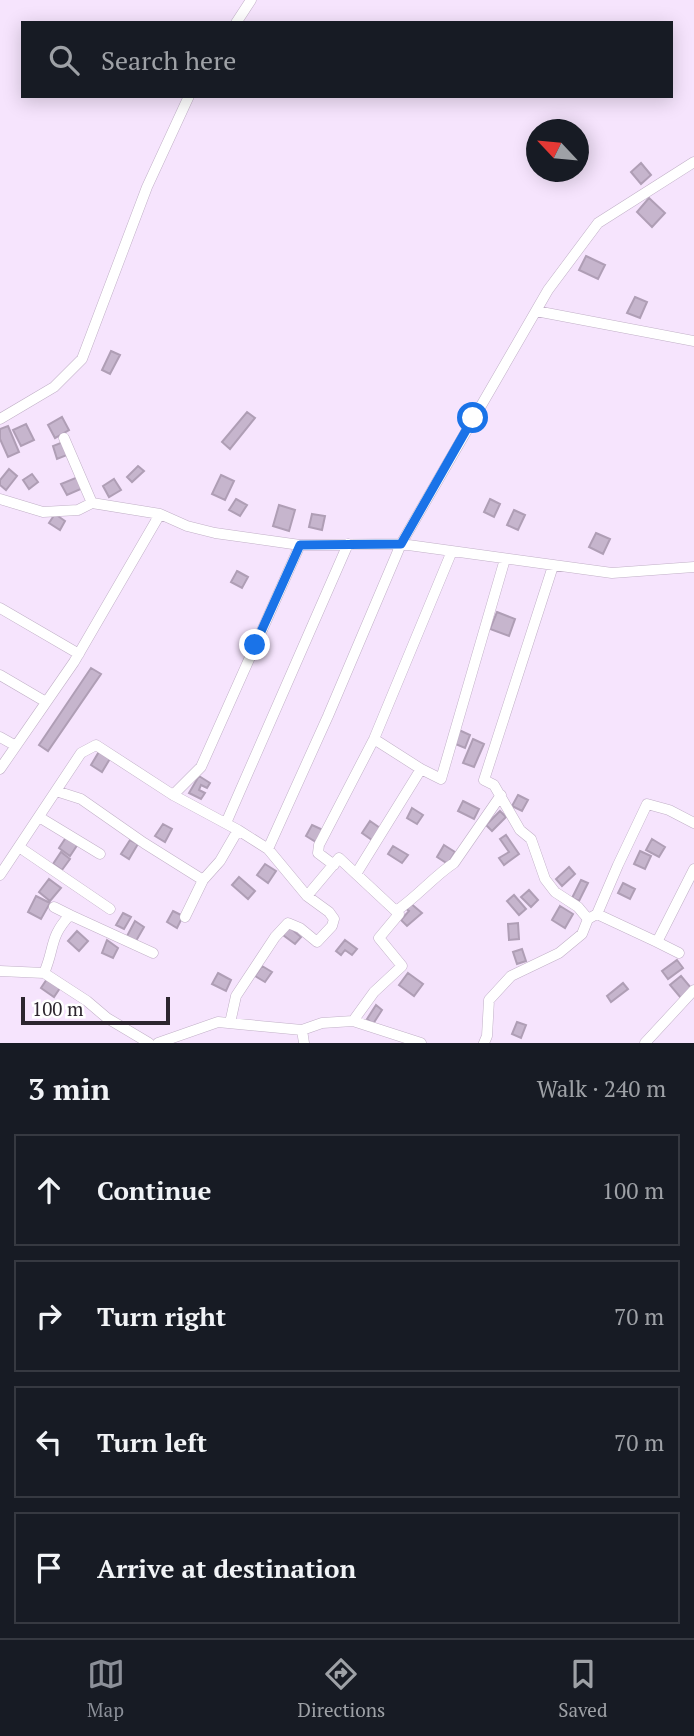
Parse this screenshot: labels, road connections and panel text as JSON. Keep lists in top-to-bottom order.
{
  "scale_bar": "100 m",
  "north": "top left",
  "page": {
    "search": "Search here",
    "scale": "100 m",
    "heading": ["3 min", "Walk · 240 m"],
    "list": [
      ["Continue", "100 m"],
      ["Turn right", "70 m"],
      ["Turn left", "70 m"],
      "Arrive at destination"
    ],
    "nav": ["Map", "Directions", "Saved"]
  }
}
